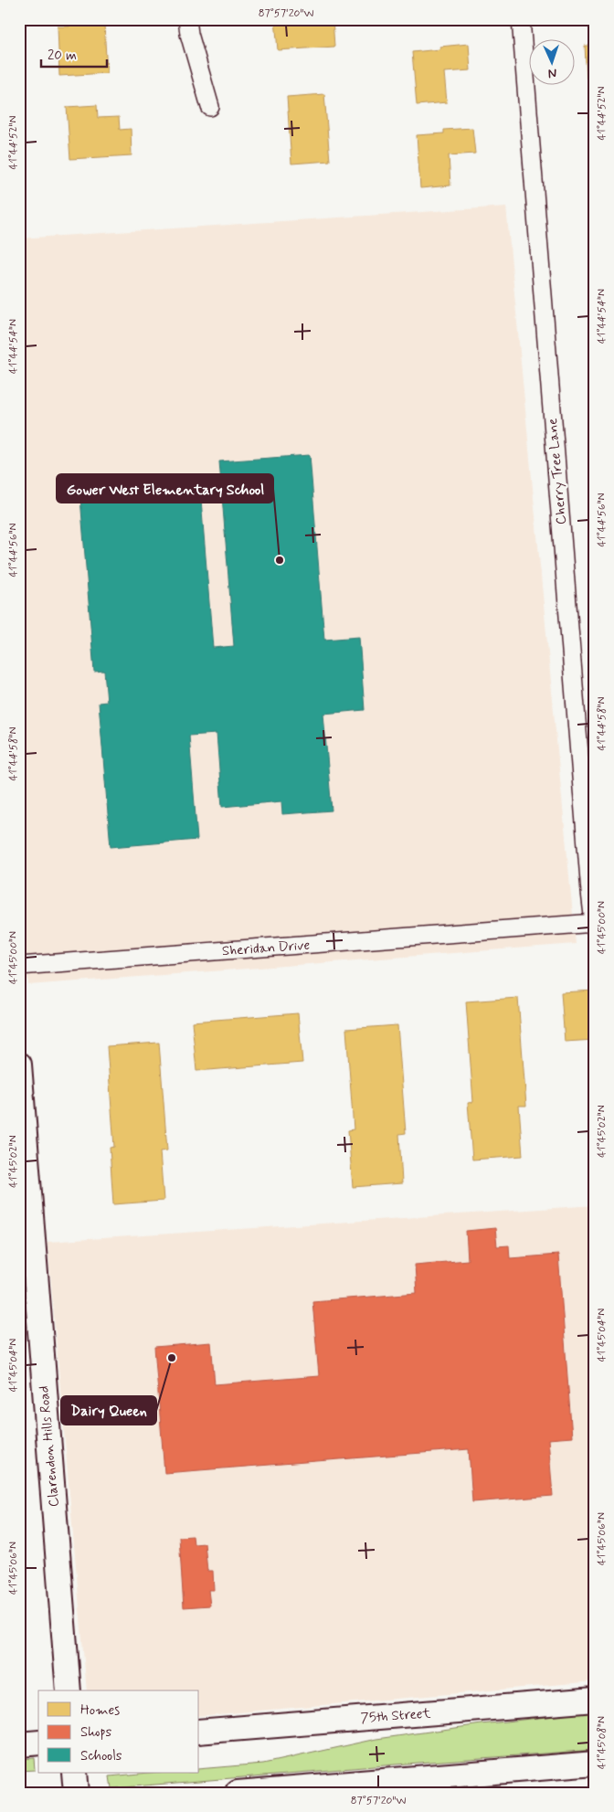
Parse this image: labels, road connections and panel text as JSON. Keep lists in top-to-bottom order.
{
  "streets": {
    "main road": ["Clarendon Hills Road", "75th Street"],
    "street": ["Cherry Tree Lane", "Sheridan Drive"]
  },
  "crossings": [
    ["Cherry Tree Lane", "Sheridan Drive"]
  ],
  "places": ["Gower West Elementary School", "Dairy Queen"],
  "legend": ["Homes", "Shops", "Schools"],
  "scale_bar": "20 m",
  "north": "bottom",
  "coordinates": [
    "87°57'20\"W",
    "41°44'52\"N",
    "41°44'54\"N",
    "41°44'56\"N",
    "41°44'58\"N",
    "41°45'00\"N",
    "41°45'02\"N",
    "41°45'04\"N",
    "41°45'06\"N",
    "41°45'08\"N"
  ]
}
